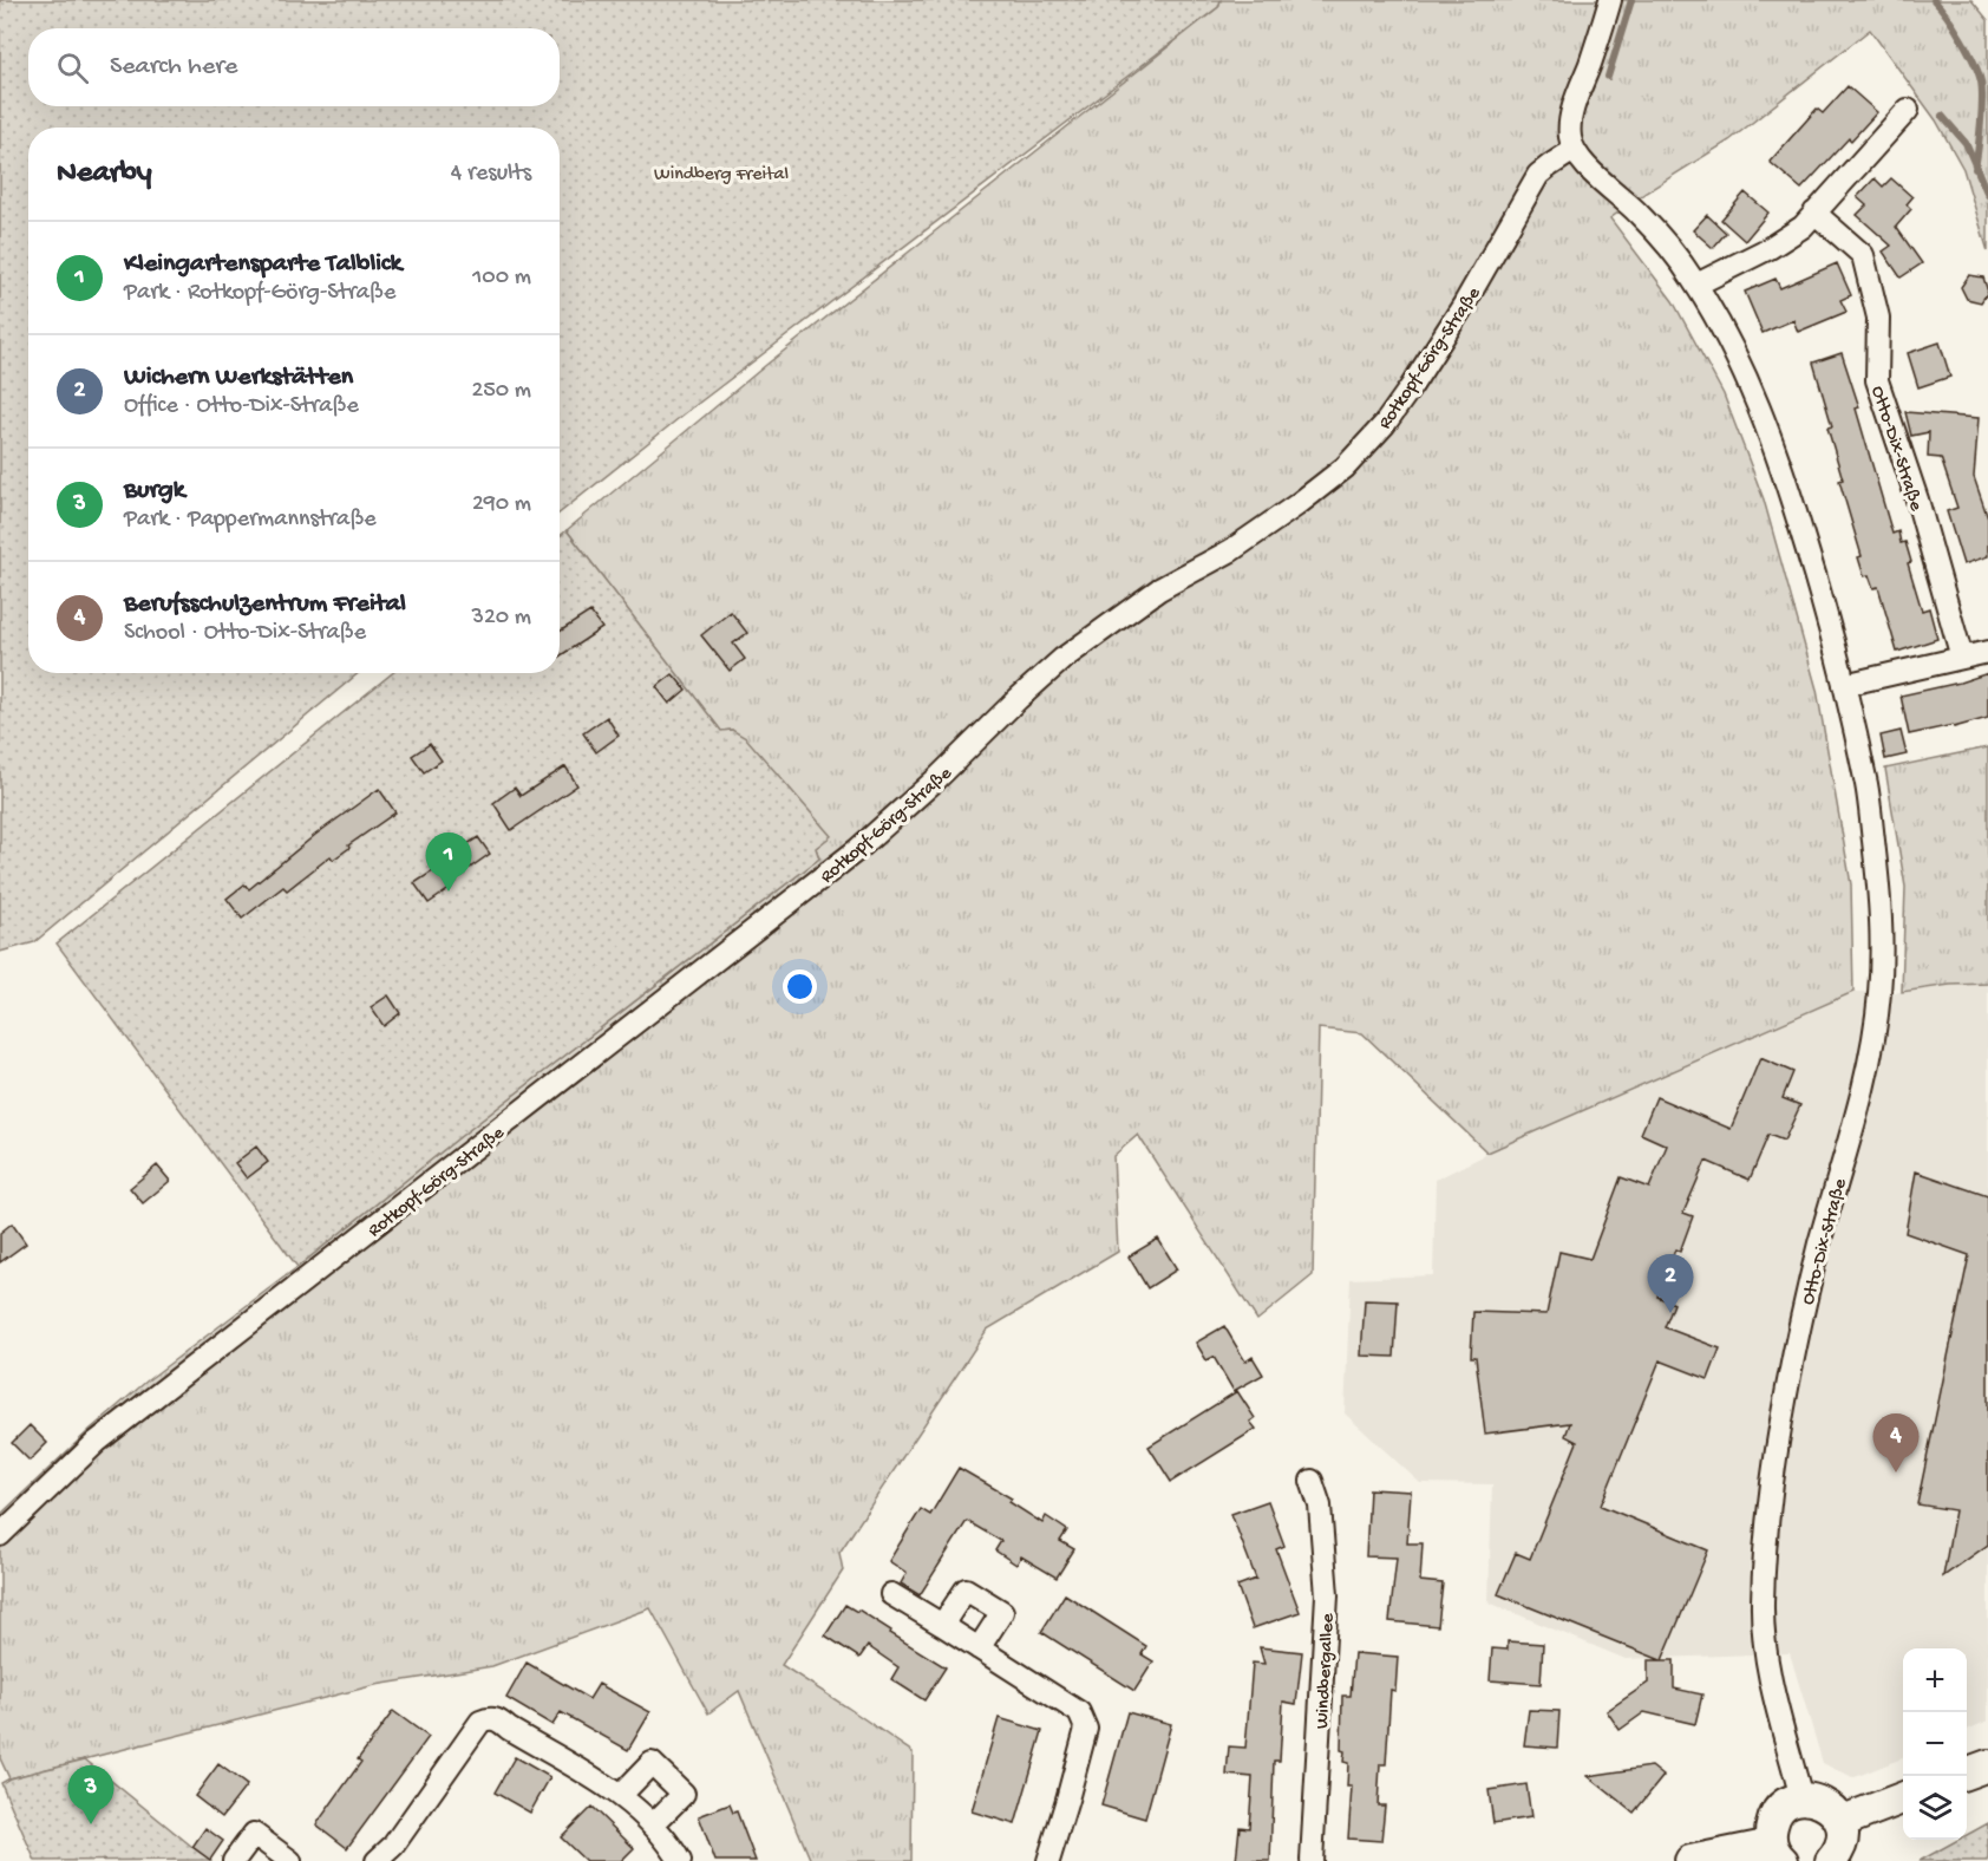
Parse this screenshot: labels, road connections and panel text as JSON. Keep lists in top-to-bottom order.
{
  "streets": {
    "street": ["Rotkopf-Görg-Straße", "Otto-Dix-Straße", "Windbergallee"]
  },
  "crossings": [
    ["Rotkopf-Görg-Straße", "Otto-Dix-Straße"]
  ],
  "parks": ["Windberg Freital"],
  "page": {
    "search": "Search here",
    "heading": ["Nearby", "4 results"],
    "list": [
      {
        "mark": "1",
        "name": "Kleingartensparte Talblick",
        "note": "Park · Rotkopf-Görg-Straße",
        "value": "100 m"
      },
      {
        "mark": "2",
        "name": "Wichern Werkstätten",
        "note": "Office · Otto-Dix-Straße",
        "value": "250 m"
      },
      {
        "mark": "3",
        "name": "Burgk",
        "note": "Park · Pappermannstraße",
        "value": "290 m"
      },
      {
        "mark": "4",
        "name": "Berufsschulzentrum Freital",
        "note": "School · Otto-Dix-Straße",
        "value": "320 m"
      }
    ],
    "pins": [
      "1",
      "2",
      "4",
      "3"
    ],
    "map_buttons": ["+", "−"]
  }
}
